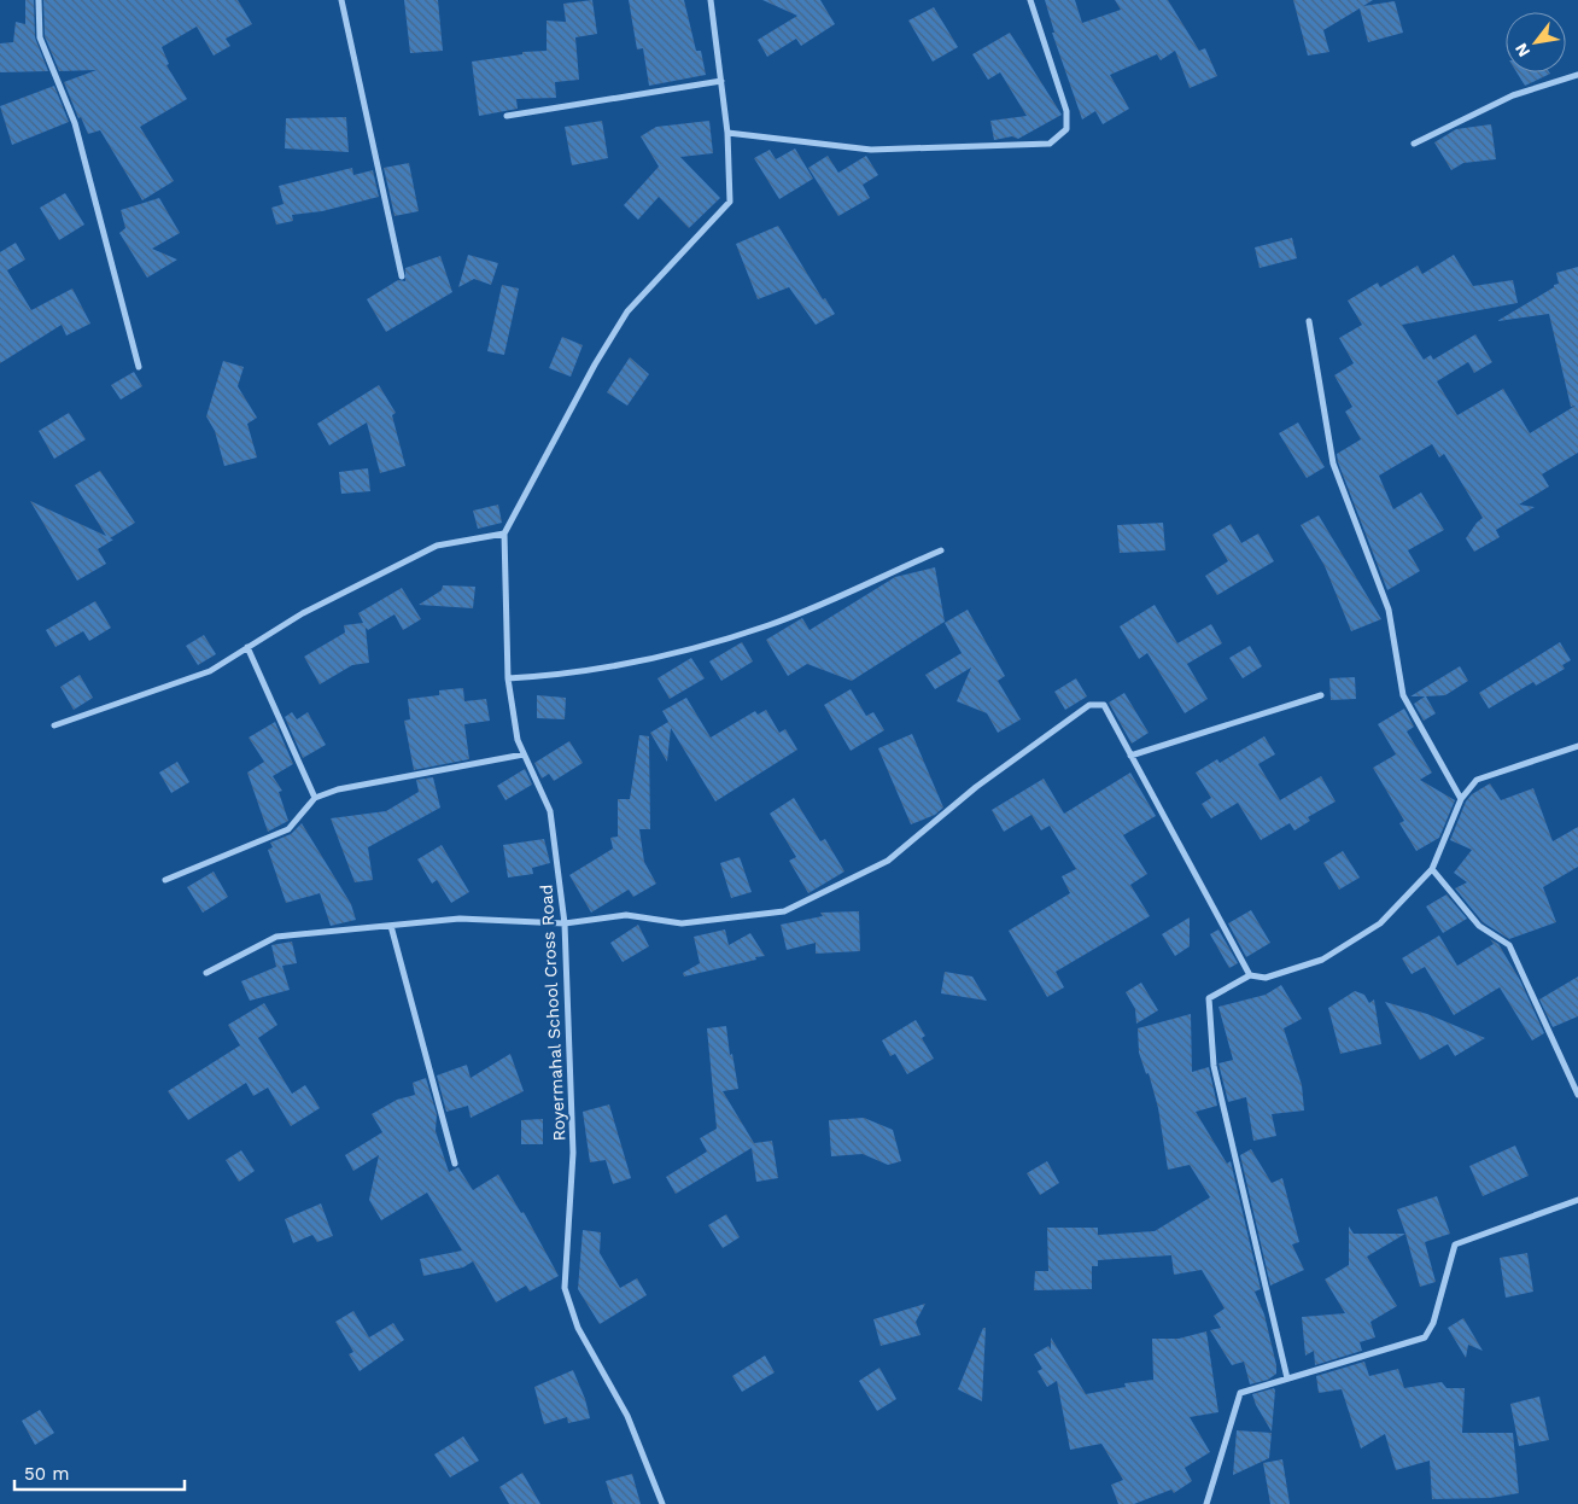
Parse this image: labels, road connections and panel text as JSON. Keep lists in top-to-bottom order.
{
  "streets": {
    "street": ["Royermahal School Cross Road"]
  },
  "scale_bar": "50 m",
  "north": "bottom left"
}
